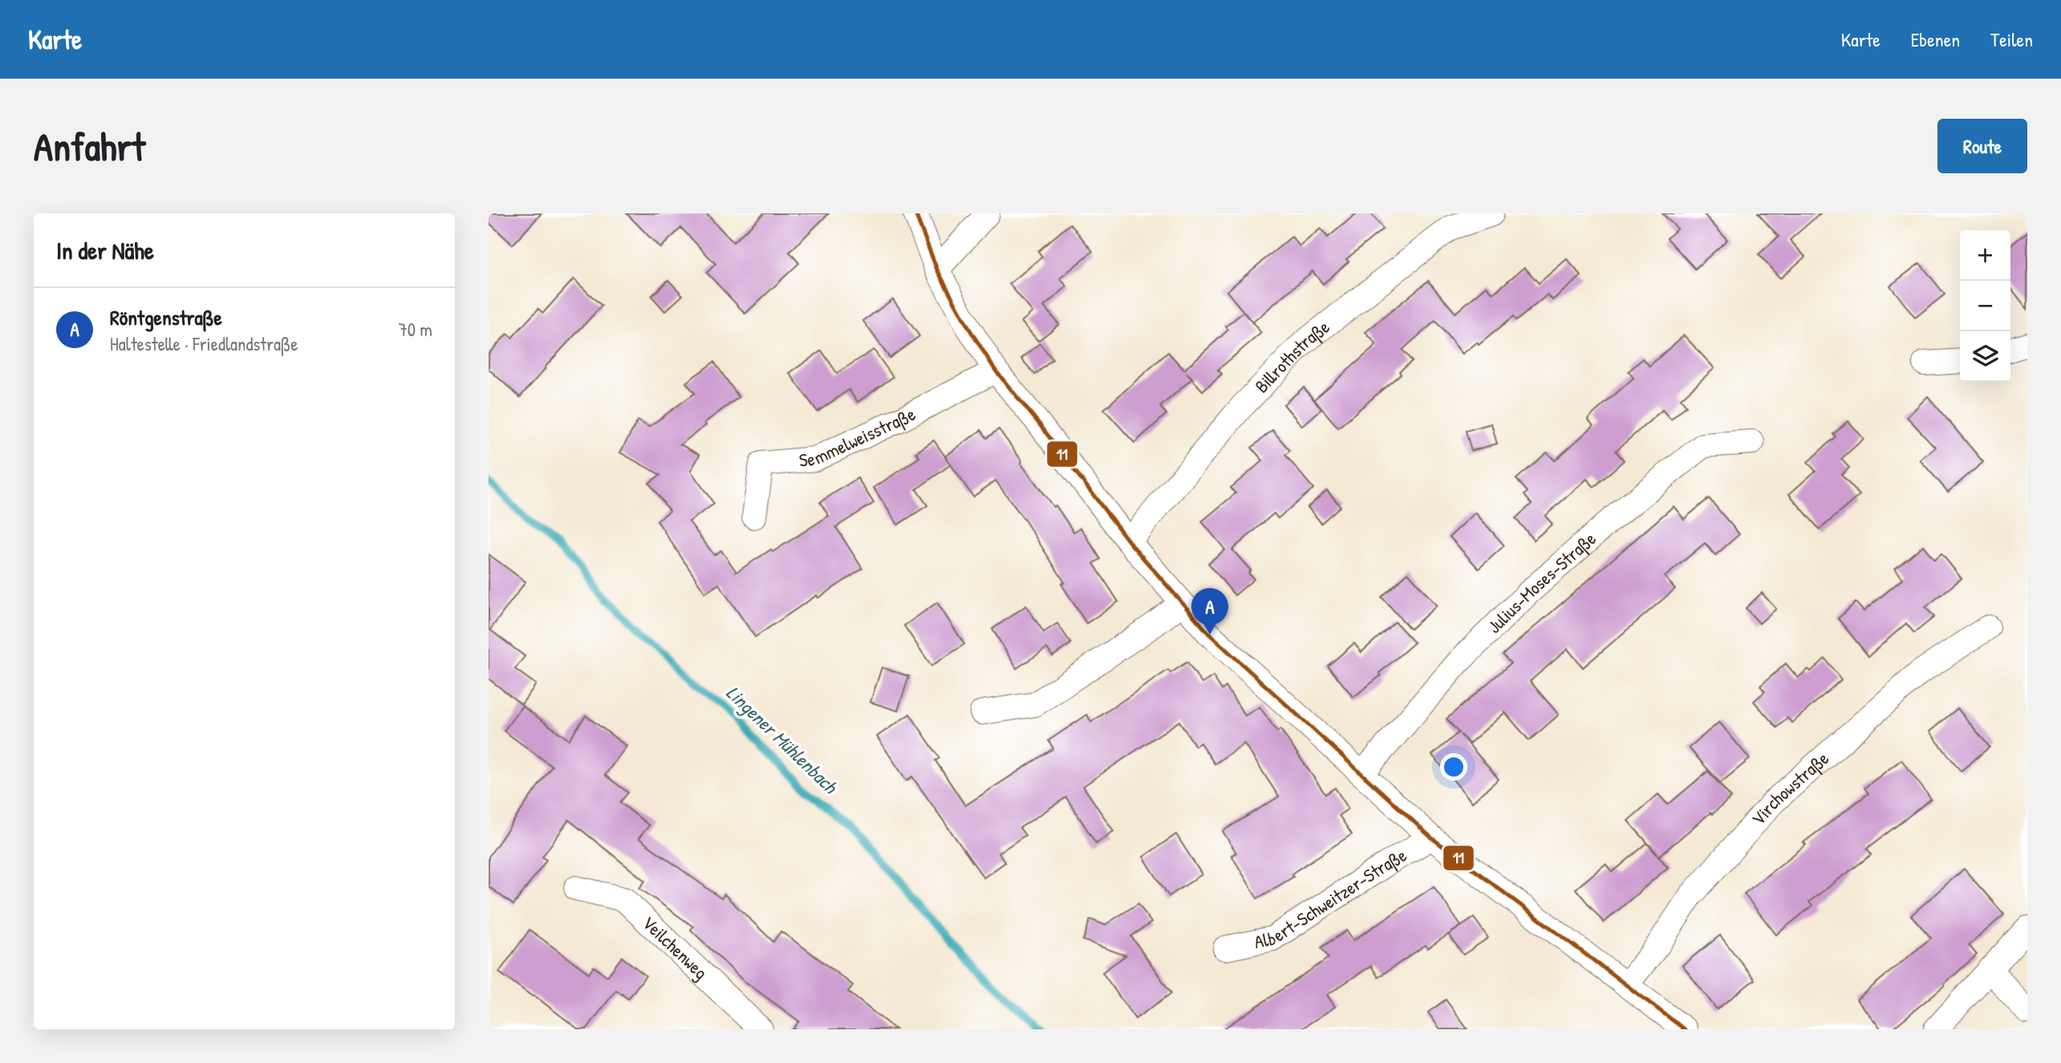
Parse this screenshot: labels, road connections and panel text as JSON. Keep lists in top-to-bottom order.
{
  "streets": {
    "street": [
      "Billrothstraße",
      "Semmelweisstraße",
      "Julius-Moses-Straße",
      "Virchowstraße",
      "Albert-Schweitzer-Straße",
      "Veilchenweg"
    ]
  },
  "water": ["Lingener Mühlenbach"],
  "lines": ["transit line 11"],
  "page": {
    "header": "Karte",
    "nav": ["Karte", "Ebenen", "Teilen"],
    "buttons": "Route",
    "title": "Anfahrt",
    "heading": "In der Nähe",
    "map_buttons": ["+", "−"],
    "list": [
      {
        "mark": "A",
        "name": "Röntgenstraße",
        "note": "Haltestelle · Friedlandstraße",
        "value": "70 m"
      }
    ],
    "pins": "A"
  }
}
